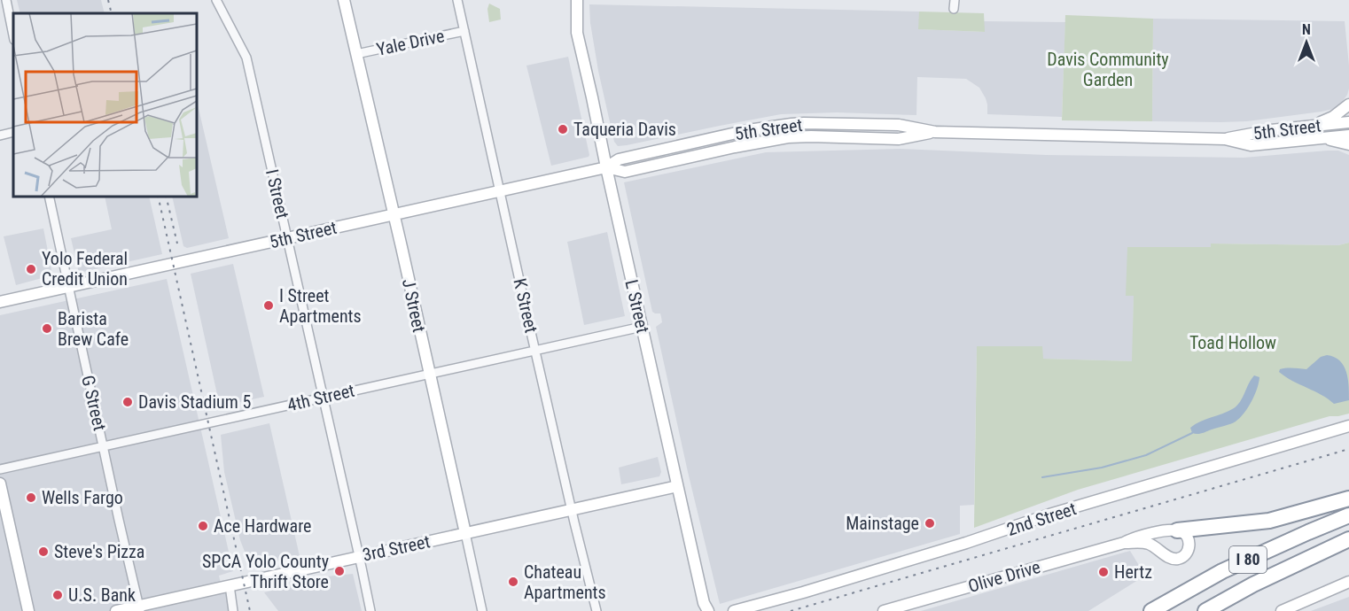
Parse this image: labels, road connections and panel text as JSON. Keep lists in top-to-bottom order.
{
  "streets": {
    "highway": ["I 80"],
    "street": [
      "Yale Drive",
      "5th Street",
      "I Street",
      "J Street",
      "K Street",
      "L Street",
      "4th Street",
      "G Street",
      "2nd Street",
      "3rd Street",
      "Olive Drive"
    ]
  },
  "crossings": [
    ["Yale Drive", "J Street"],
    ["Yale Drive", "K Street"],
    ["5th Street", "I Street"],
    ["5th Street", "J Street"],
    ["5th Street", "K Street"],
    ["5th Street", "L Street"],
    ["5th Street", "G Street"],
    ["I Street", "4th Street"],
    ["I Street", "3rd Street"],
    ["J Street", "4th Street"],
    ["J Street", "3rd Street"],
    ["K Street", "4th Street"],
    ["K Street", "3rd Street"],
    ["L Street", "4th Street"],
    ["L Street", "3rd Street"],
    ["4th Street", "G Street"],
    ["G Street", "3rd Street"]
  ],
  "parks": ["Davis Community Garden", "Toad Hollow"],
  "places": [
    "Taqueria Davis",
    "Yolo Federal Credit Union",
    "I Street Apartments",
    "Barista Brew Cafe",
    "Davis Stadium 5",
    "Wells Fargo",
    "Mainstage",
    "Ace Hardware",
    "Steve's Pizza",
    "SPCA Yolo County Thrift Store",
    "Hertz",
    "Chateau Apartments",
    "U.S. Bank"
  ],
  "north": "top"
}
